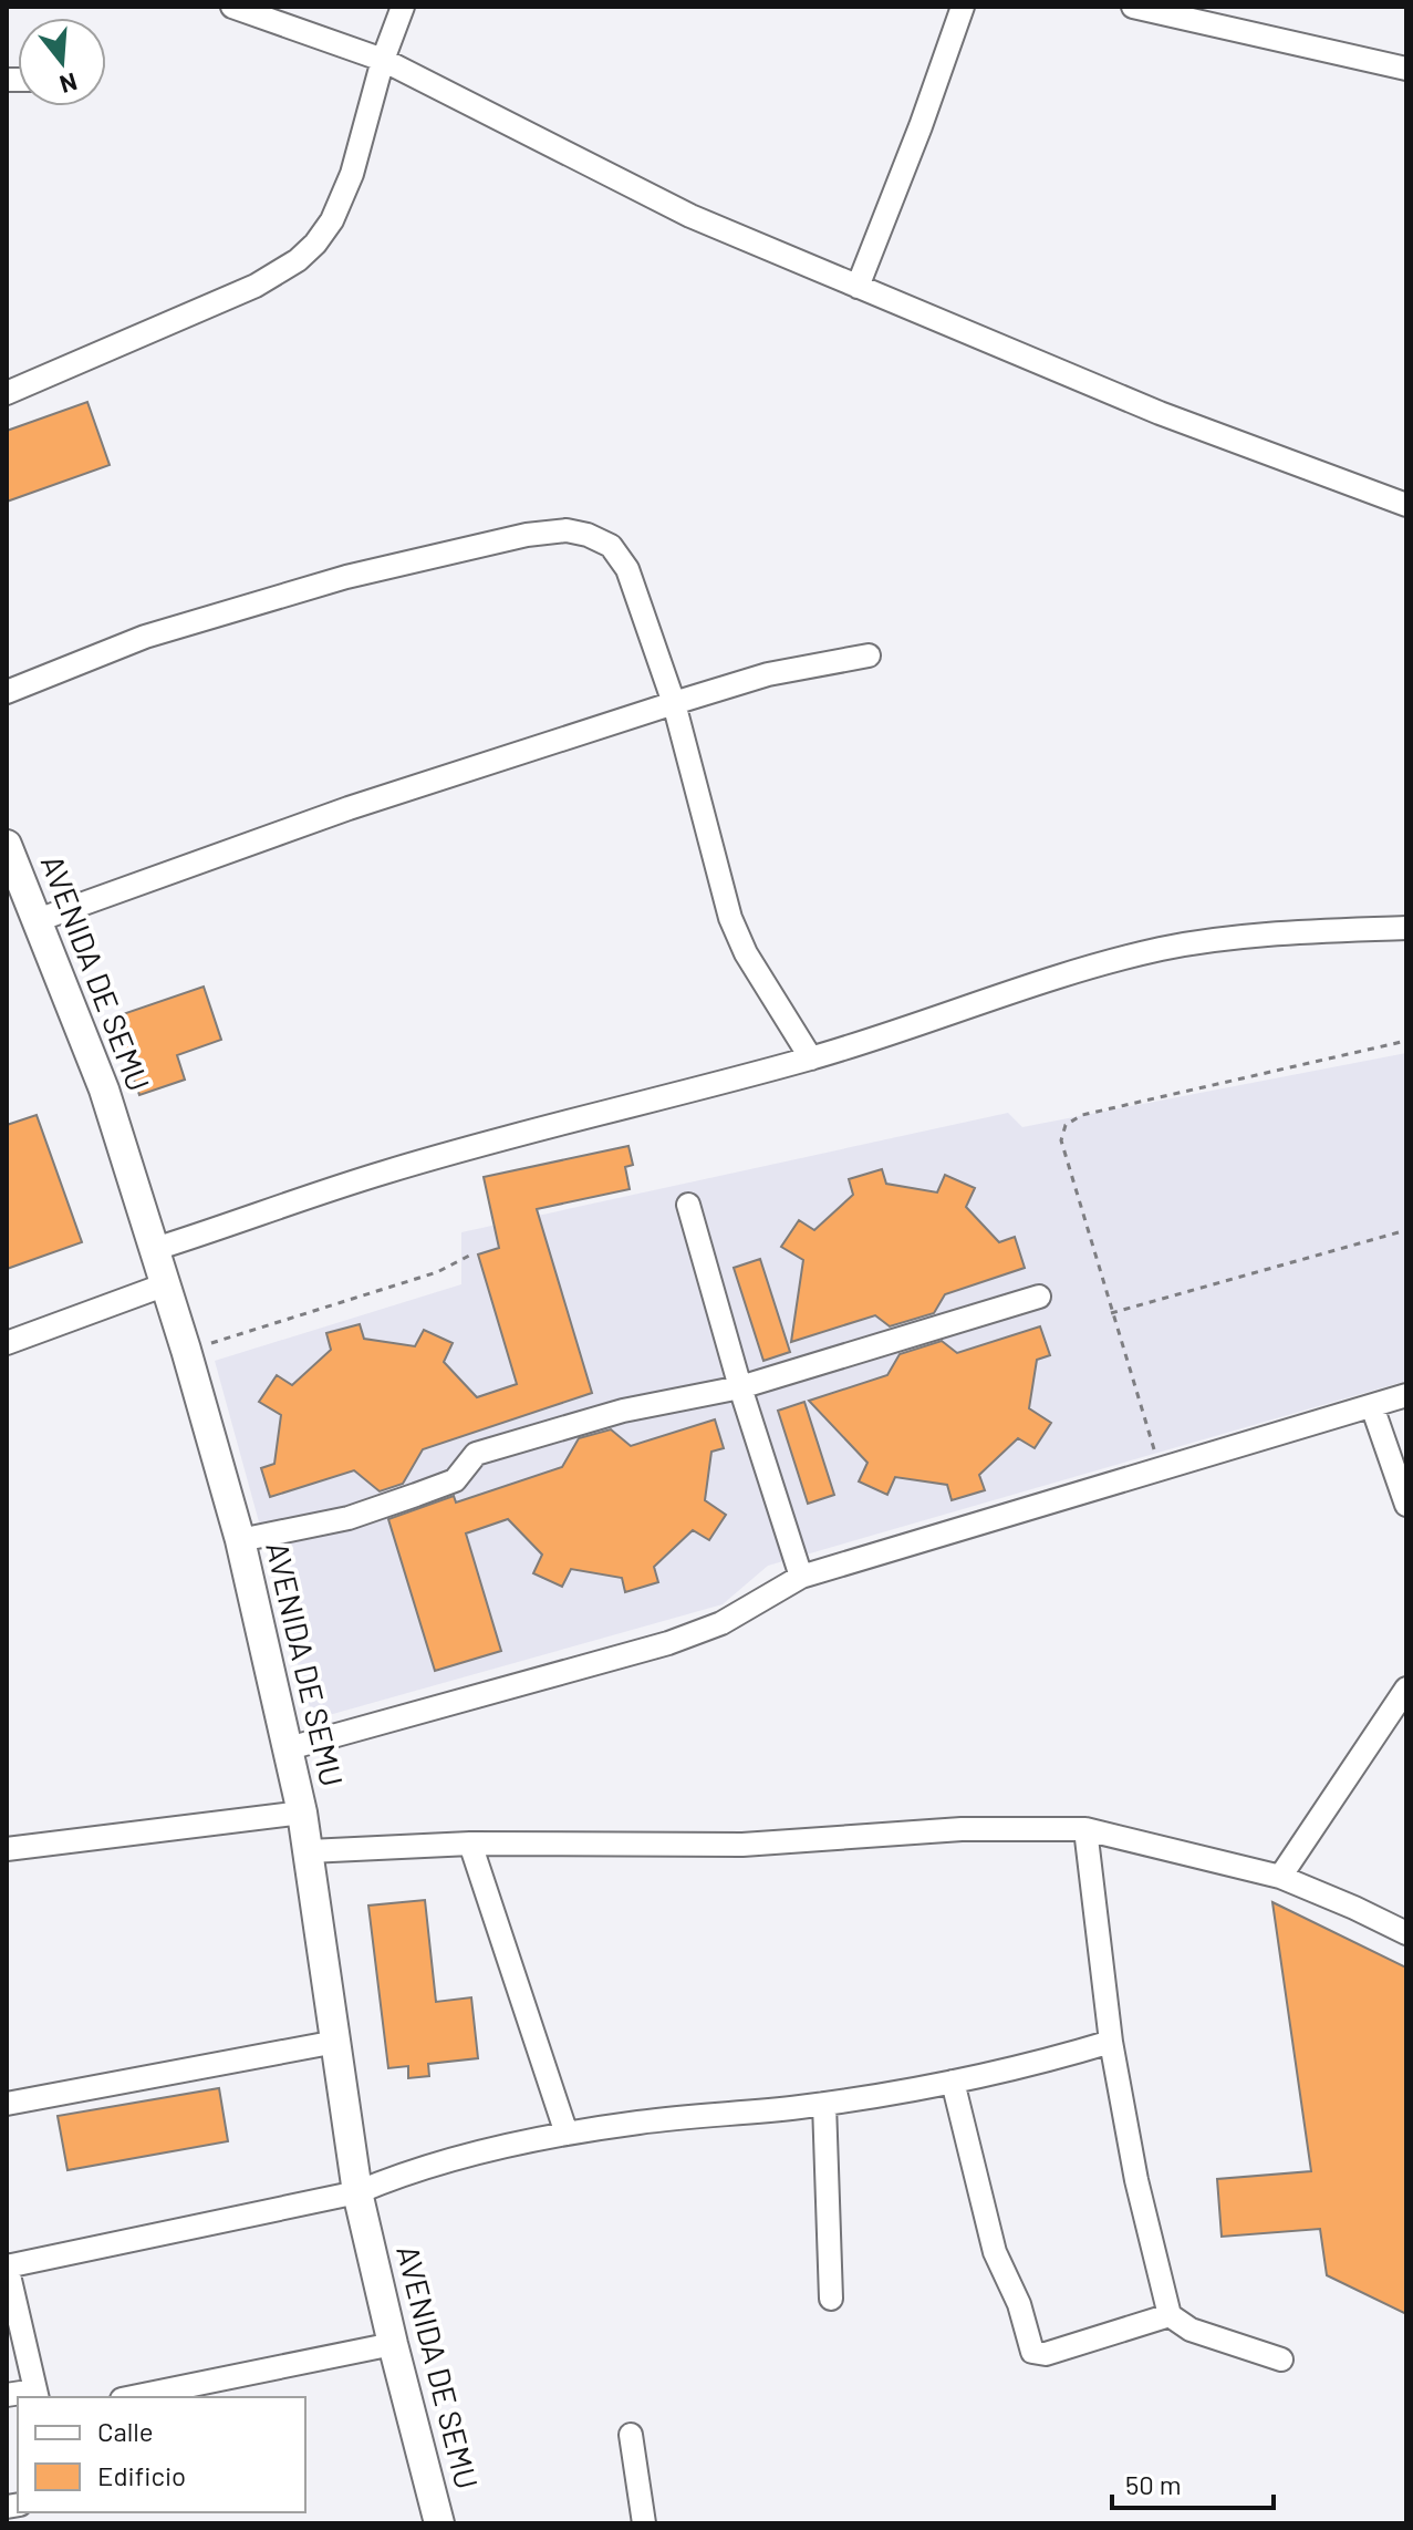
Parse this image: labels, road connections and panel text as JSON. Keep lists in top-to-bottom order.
{
  "streets": {
    "main road": ["AVENIDA DE SEMU"]
  },
  "legend": ["Calle", "Edificio"],
  "scale_bar": "50 m",
  "north": "bottom"
}
